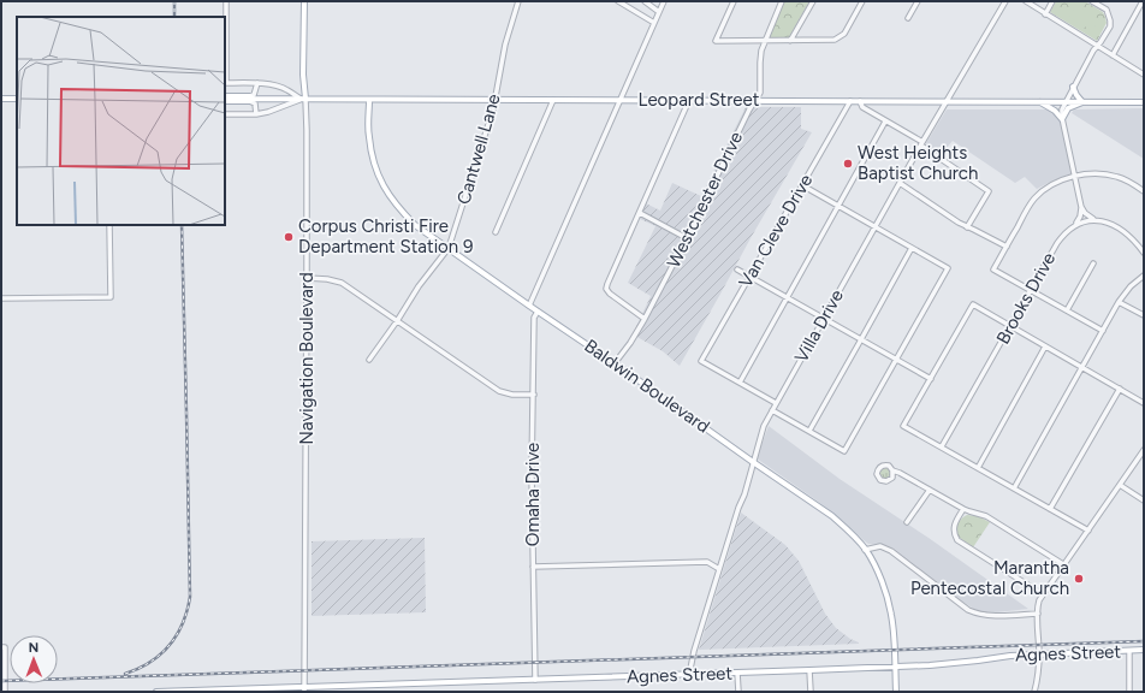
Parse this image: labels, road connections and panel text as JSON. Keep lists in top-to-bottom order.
{
  "streets": {
    "main road": [
      "Leopard Street",
      "Navigation Boulevard",
      "Baldwin Boulevard",
      "Agnes Street"
    ],
    "street": [
      "Cantwell Lane",
      "Westchester Drive",
      "Van Cleve Drive",
      "Brooks Drive",
      "Villa Drive",
      "Omaha Drive"
    ]
  },
  "crossings": [
    ["Leopard Street", "Cantwell Lane"],
    ["Leopard Street", "Westchester Drive"],
    ["Leopard Street", "Van Cleve Drive"],
    ["Leopard Street", "Villa Drive"],
    ["Leopard Street", "Navigation Boulevard"],
    ["Leopard Street", "Baldwin Boulevard"],
    ["Cantwell Lane", "Baldwin Boulevard"],
    ["Westchester Drive", "Baldwin Boulevard"],
    ["Villa Drive", "Baldwin Boulevard"],
    ["Villa Drive", "Agnes Street"],
    ["Navigation Boulevard", "Agnes Street"],
    ["Baldwin Boulevard", "Omaha Drive"],
    ["Baldwin Boulevard", "Agnes Street"],
    ["Omaha Drive", "Agnes Street"]
  ],
  "places": ["West Heights Baptist Church", "Corpus Christi Fire Department Station 9", "Marantha Pentecostal Church"],
  "north": "top"
}
